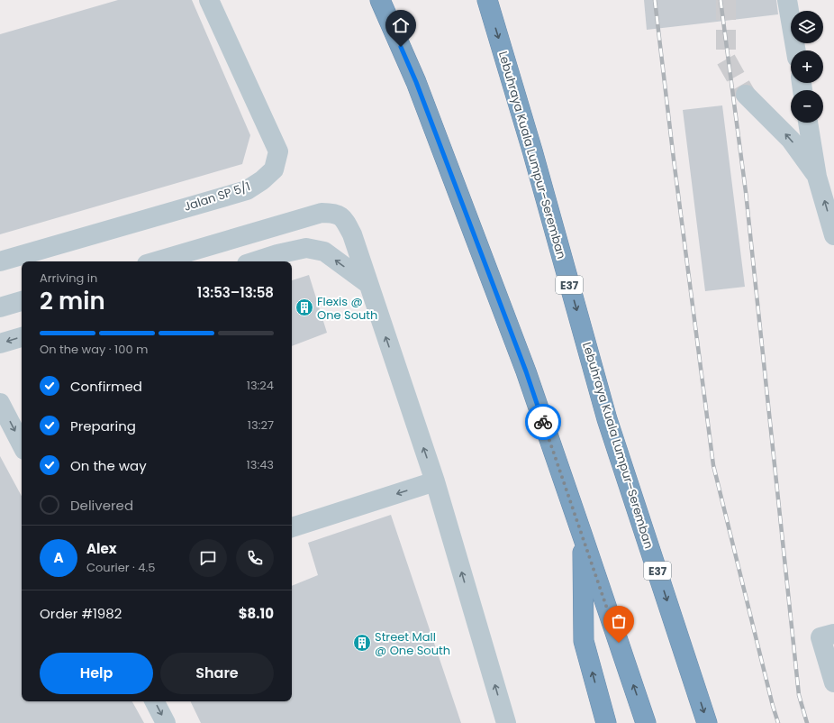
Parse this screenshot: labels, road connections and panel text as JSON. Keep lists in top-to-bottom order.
{
  "streets": {
    "highway": ["Lebuhraya Kuala Lumpur–Seremban", "E37"],
    "street": ["Jalan SP 5/1"]
  },
  "places": {
    "building": ["Flexis @ One South", "Street Mall @ One South"]
  },
  "page": {
    "map_buttons": ["+", "−"],
    "heading": ["2 min", "Arriving in", "13:53–13:58"],
    "panel": [
      "Alex",
      "Courier · 4.5",
      "Order #1982",
      "$8.10"
    ],
    "bar": "On the way · 100 m",
    "list": [
      ["Confirmed", "13:24"],
      ["Preparing", "13:27"],
      ["On the way", "13:43"],
      "Delivered"
    ],
    "round": "A",
    "buttons": ["Help", "Share"]
  }
}
